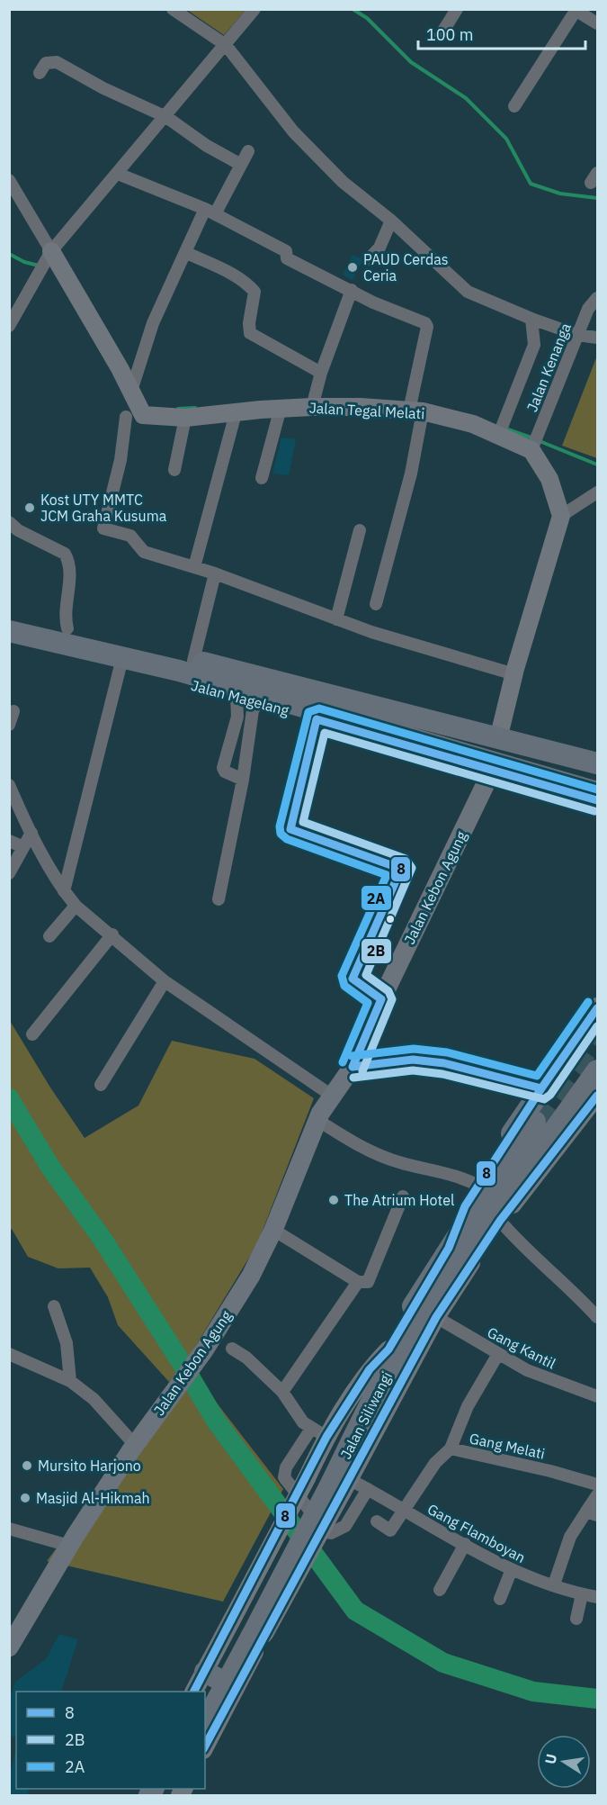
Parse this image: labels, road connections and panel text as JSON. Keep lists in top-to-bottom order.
{
  "streets": {
    "highway": ["Jalan Magelang", "Jalan Siliwangi"],
    "main road": ["Jalan Kebon Agung"],
    "street": [
      "Jalan Kenanga",
      "Jalan Tegal Melati",
      "Gang Kantil",
      "Gang Melati",
      "Gang Flamboyan"
    ]
  },
  "crossings": [
    ["Jalan Kenanga", "Jalan Tegal Melati"],
    ["Jalan Magelang", "Jalan Kebon Agung"],
    ["Gang Kantil", "Jalan Siliwangi"],
    ["Gang Kantil", "Gang Melati"],
    ["Jalan Siliwangi", "Gang Flamboyan"]
  ],
  "places": [
    "PAUD Cerdas Ceria",
    "Kost UTY MMTC JCM Graha Kusuma",
    "The Atrium Hotel",
    "Mursito Harjono",
    "Masjid Al-Hikmah"
  ],
  "lines": ["transit line 2A", "transit line 8", "transit line 2B"],
  "legend": ["8", "2B", "2A"],
  "scale_bar": "100 m",
  "north": "left"
}
